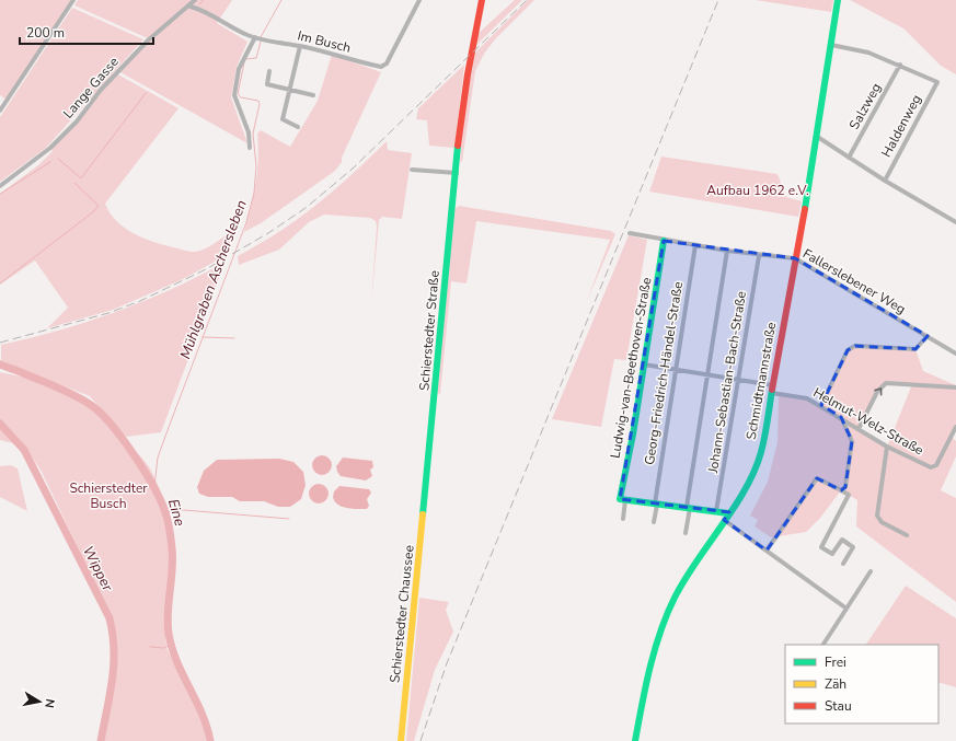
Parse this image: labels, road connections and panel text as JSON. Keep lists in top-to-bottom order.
{
  "streets": {
    "street": [
      "Im Busch",
      "Lange Gasse",
      "Salzweg",
      "Haldenweg",
      "Fallerslebener Weg",
      "Schierstedter Straße",
      "Ludwig-van-Beethoven-Straße",
      "Georg-Friedrich-Händel-Straße",
      "Schmidtmannstraße",
      "Johann-Sebastian-Bach-Straße",
      "Helmut-Welz-Straße",
      "Schierstedter Chaussee"
    ]
  },
  "crossings": [
    ["Im Busch", "Lange Gasse"],
    ["Salzweg", "Haldenweg"],
    ["Fallerslebener Weg", "Ludwig-van-Beethoven-Straße"],
    ["Fallerslebener Weg", "Georg-Friedrich-Händel-Straße"],
    ["Fallerslebener Weg", "Schmidtmannstraße"],
    ["Fallerslebener Weg", "Johann-Sebastian-Bach-Straße"],
    ["Schierstedter Straße", "Schierstedter Chaussee"],
    ["Ludwig-van-Beethoven-Straße", "Helmut-Welz-Straße"],
    ["Georg-Friedrich-Händel-Straße", "Helmut-Welz-Straße"],
    ["Schmidtmannstraße", "Helmut-Welz-Straße"],
    ["Johann-Sebastian-Bach-Straße", "Helmut-Welz-Straße"]
  ],
  "water": ["Mühlgraben Aschersleben", "Eine", "Wipper"],
  "parks": ["Aufbau 1962 e.V.", "Schierstedter Busch"],
  "legend": ["Frei", "Zäh", "Stau"],
  "scale_bar": "200 m",
  "north": "right"
}
